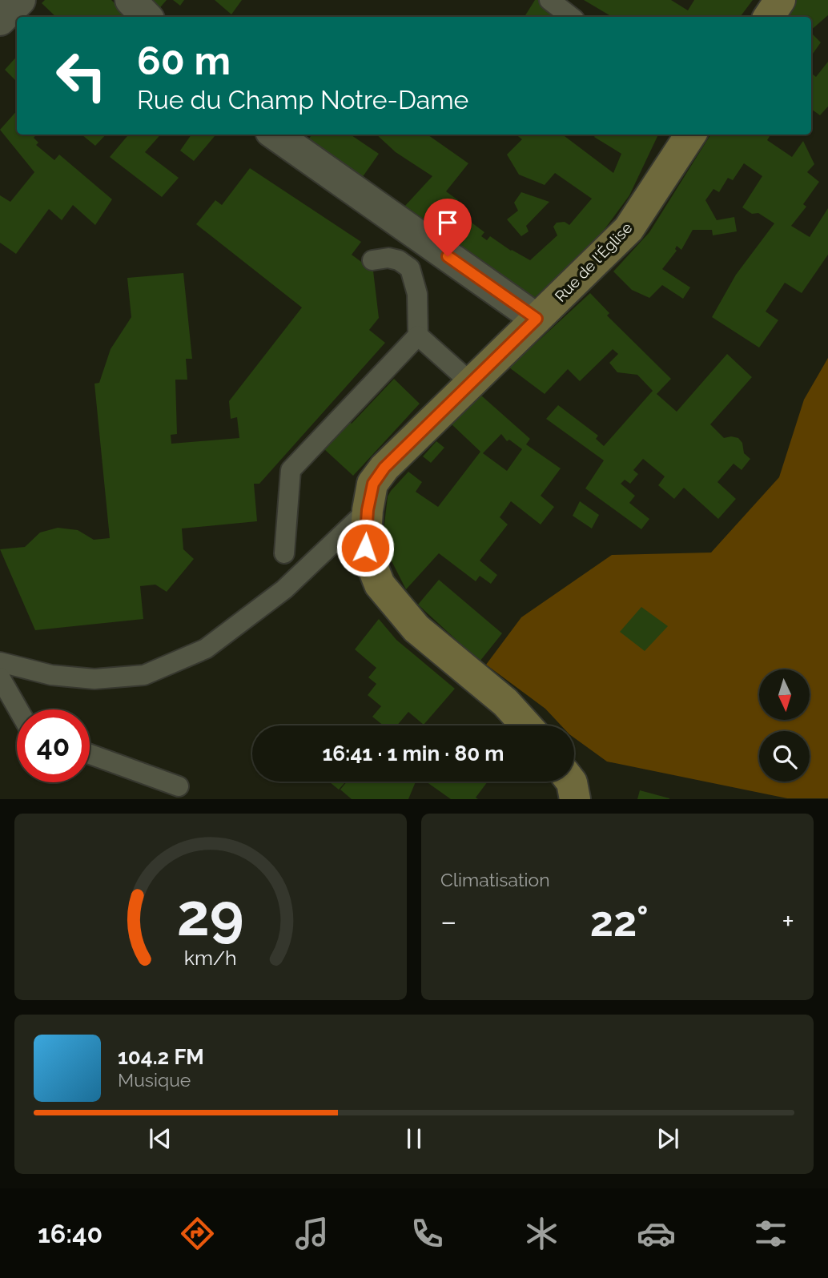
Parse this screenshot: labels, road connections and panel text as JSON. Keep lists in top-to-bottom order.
{
  "streets": {
    "street": ["Rue de l'Église"]
  },
  "north": "bottom",
  "page": {
    "turn": ["60 m", "Rue du Champ Notre-Dame"],
    "limit": "40",
    "trip": "16:41 · 1 min · 80 m",
    "tile": "Climatisation",
    "heat": ["−", "22°", "+"],
    "song": ["104.2 FM", "Musique"],
    "tabs": "16:40",
    "gauge": ["29", "km/h"]
  }
}
